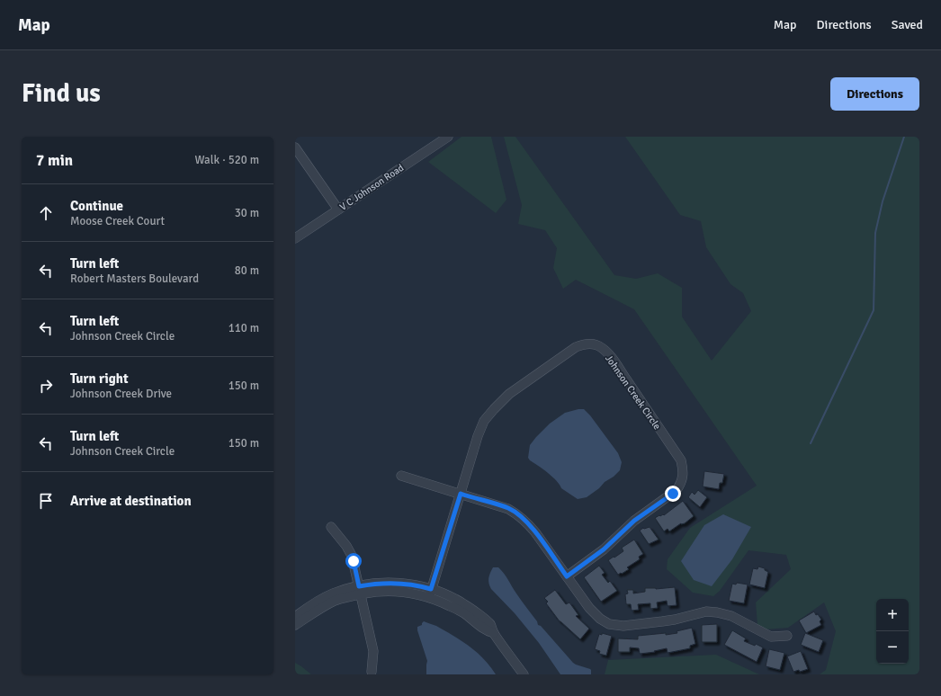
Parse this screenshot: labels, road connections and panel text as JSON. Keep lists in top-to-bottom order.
{
  "streets": {
    "street": ["V C Johnson Road", "Johnson Creek Circle"]
  },
  "page": {
    "header": "Map",
    "nav": ["Map", "Directions", "Saved"],
    "buttons": "Directions",
    "title": "Find us",
    "heading": ["7 min", "Walk · 520 m"],
    "list": [
      ["Continue", "Moose Creek Court", "30 m"],
      ["Turn left", "Robert Masters Boulevard", "80 m"],
      ["Turn left", "Johnson Creek Circle", "110 m"],
      ["Turn right", "Johnson Creek Drive", "150 m"],
      ["Turn left", "Johnson Creek Circle", "150 m"],
      "Arrive at destination"
    ],
    "map_buttons": ["+", "−"]
  }
}
